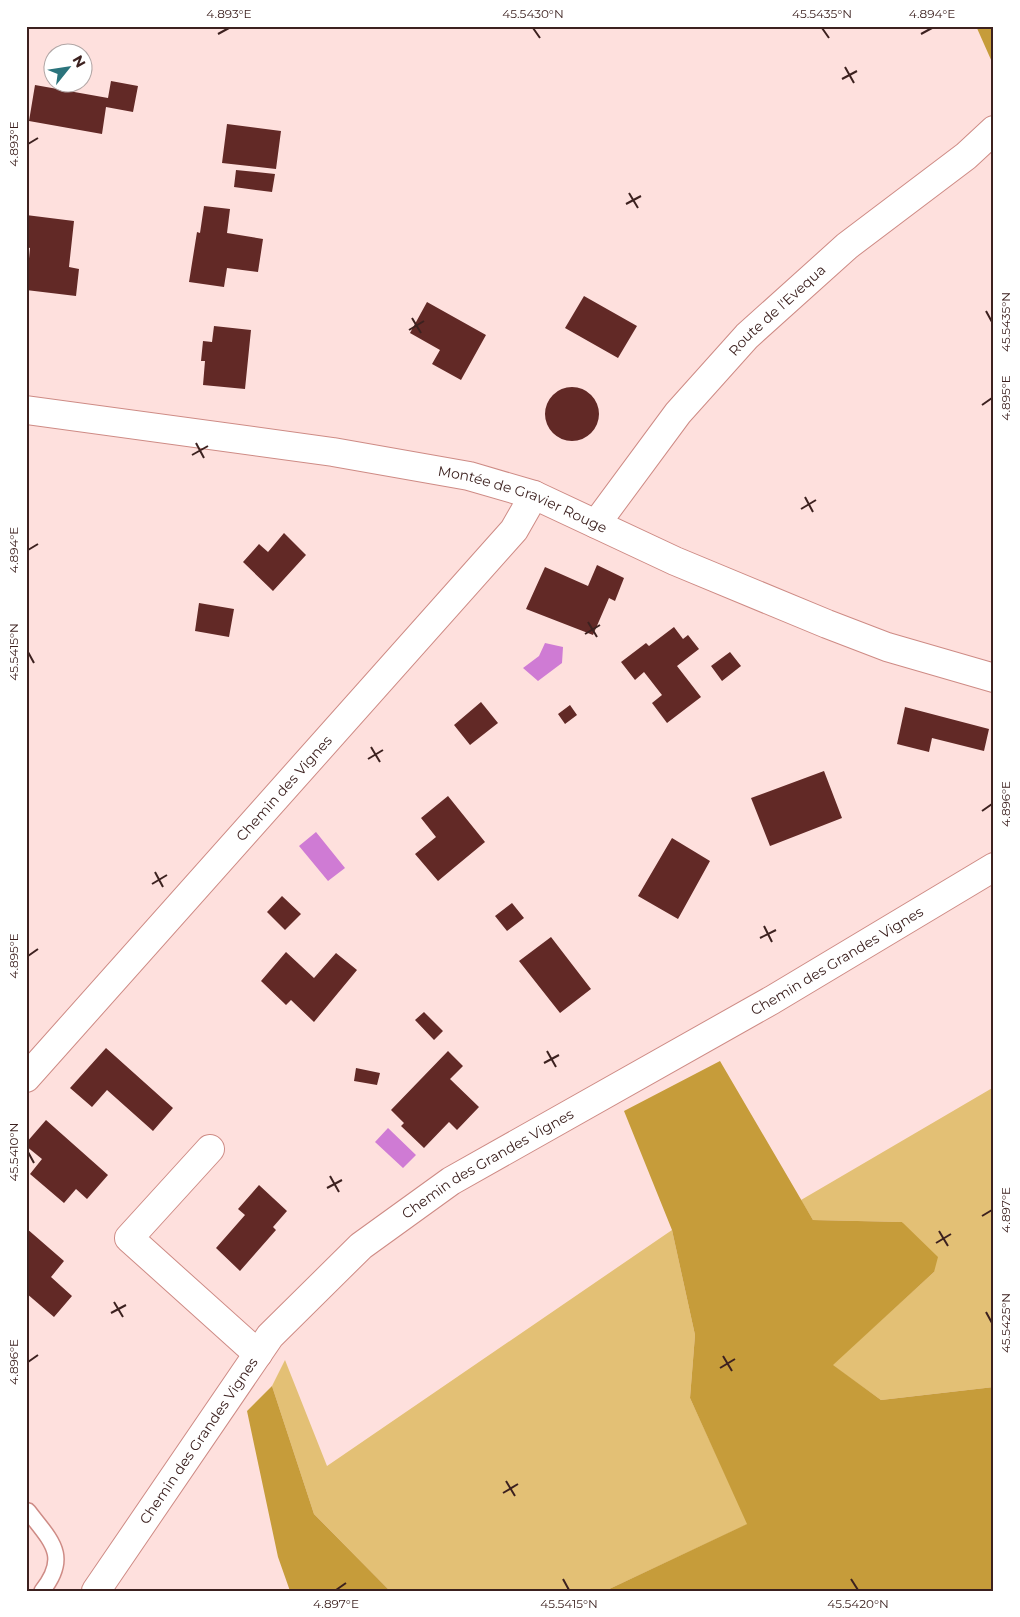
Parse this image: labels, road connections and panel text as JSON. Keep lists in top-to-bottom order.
{
  "streets": {
    "street": [
      "Route de l'Evequa",
      "Montée de Gravier Rouge",
      "Chemin des Vignes",
      "Chemin des Grandes Vignes"
    ]
  },
  "crossings": [
    ["Route de l'Evequa", "Montée de Gravier Rouge"],
    ["Montée de Gravier Rouge", "Chemin des Vignes"]
  ],
  "north": "top right",
  "coordinates": [
    "4.893°E",
    "45.5430°N",
    "45.5435°N",
    "4.894°E",
    "4.895°E",
    "45.5415°N",
    "4.896°E",
    "45.5410°N",
    "4.897°E",
    "45.5425°N",
    "45.5420°N"
  ]
}
